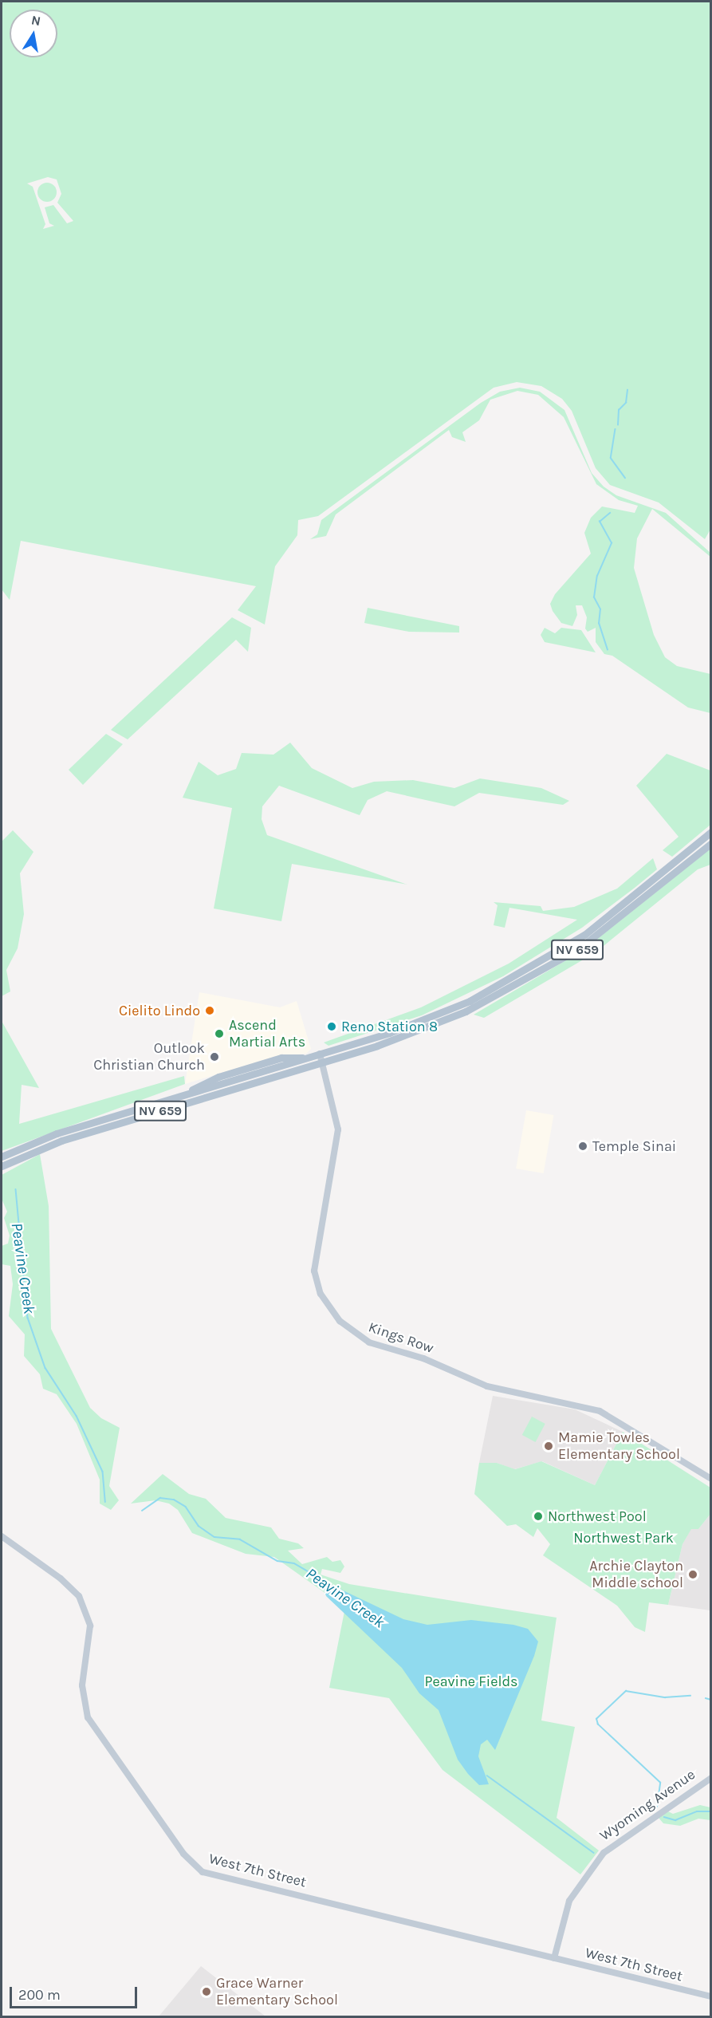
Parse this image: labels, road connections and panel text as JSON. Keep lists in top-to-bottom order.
{
  "streets": {
    "main road": [
      "NV 659",
      "Kings Row",
      "Wyoming Avenue",
      "West 7th Street"
    ]
  },
  "crossings": [
    ["NV 659", "Kings Row"],
    ["Wyoming Avenue", "West 7th Street"]
  ],
  "water": ["Peavine Creek"],
  "parks": ["Northwest Park", "Peavine Fields"],
  "places": [
    "Cielito Lindo",
    "Reno Station 8",
    "Ascend Martial Arts",
    "Outlook Christian Church",
    "Temple Sinai",
    "Mamie Towles Elementary School",
    "Northwest Pool",
    "Archie Clayton Middle school",
    "Grace Warner Elementary School"
  ],
  "scale_bar": "200 m",
  "north": "top"
}
